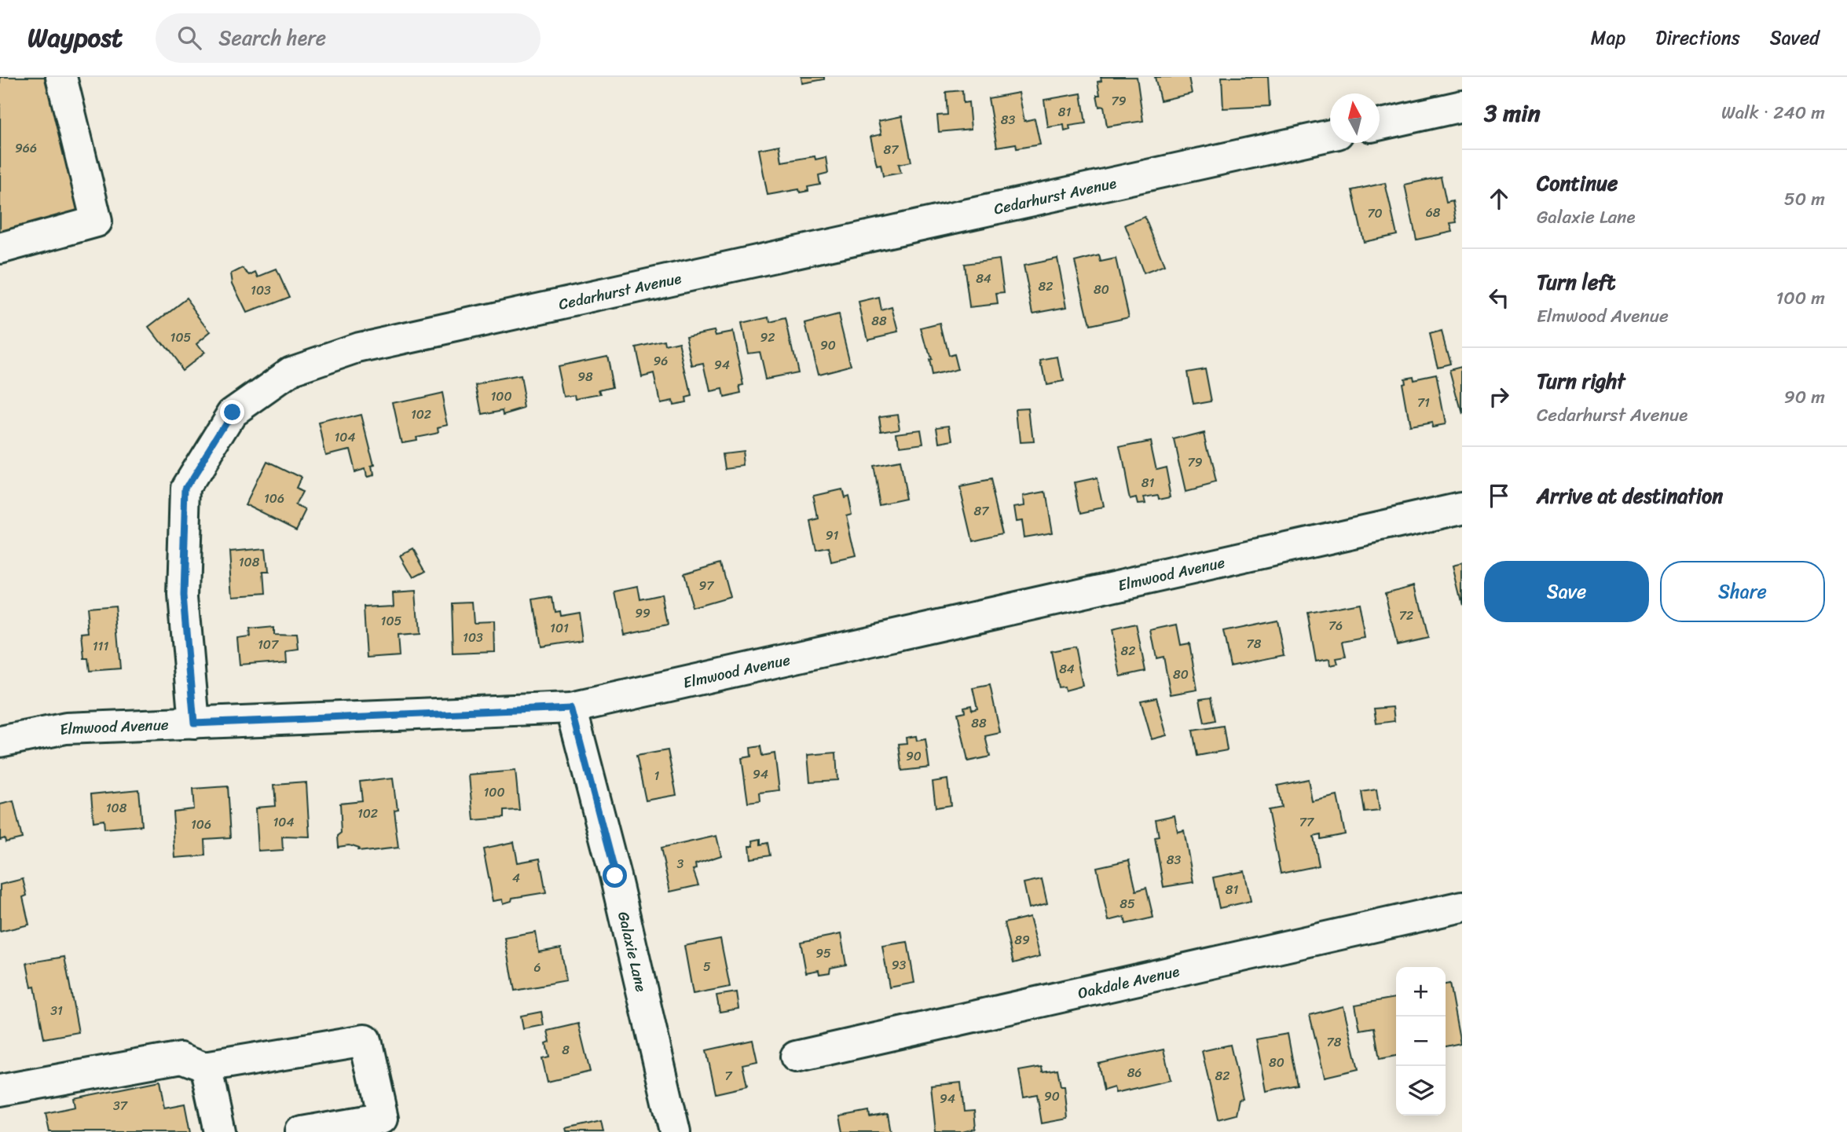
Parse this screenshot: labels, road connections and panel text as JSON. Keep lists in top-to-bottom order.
{
  "streets": {
    "street": [
      "Cedarhurst Avenue",
      "Elmwood Avenue",
      "Galaxie Lane",
      "Oakdale Avenue"
    ]
  },
  "crossings": [
    ["Cedarhurst Avenue", "Elmwood Avenue"],
    ["Elmwood Avenue", "Galaxie Lane"]
  ],
  "house_numbers": [
    "79",
    "81",
    "83",
    "966",
    "87",
    "68",
    "70",
    "84",
    "82",
    "80",
    "103",
    "88",
    "105",
    "92",
    "90",
    "96",
    "94",
    "98",
    "100",
    "71",
    "102",
    "104",
    "79",
    "81",
    "106",
    "87",
    "91",
    "108",
    "97",
    "99",
    "72",
    "105",
    "76",
    "101",
    "103",
    "78",
    "107",
    "111",
    "82",
    "84",
    "80",
    "88",
    "90",
    "94",
    "1",
    "100",
    "108",
    "102",
    "104",
    "77",
    "106",
    "83",
    "3",
    "4",
    "81",
    "85",
    "89",
    "95",
    "93",
    "5",
    "6",
    "31",
    "78",
    "8",
    "80",
    "86",
    "7",
    "82",
    "90",
    "94",
    "37"
  ],
  "north": "top",
  "page": {
    "header": "Waypost",
    "search": "Search here",
    "nav": ["Map", "Directions", "Saved"],
    "heading": ["3 min", "Walk · 240 m"],
    "list": [
      ["Continue", "Galaxie Lane", "50 m"],
      ["Turn left", "Elmwood Avenue", "100 m"],
      ["Turn right", "Cedarhurst Avenue", "90 m"],
      "Arrive at destination"
    ],
    "buttons": ["Save", "Share"],
    "map_buttons": ["+", "−"]
  }
}
